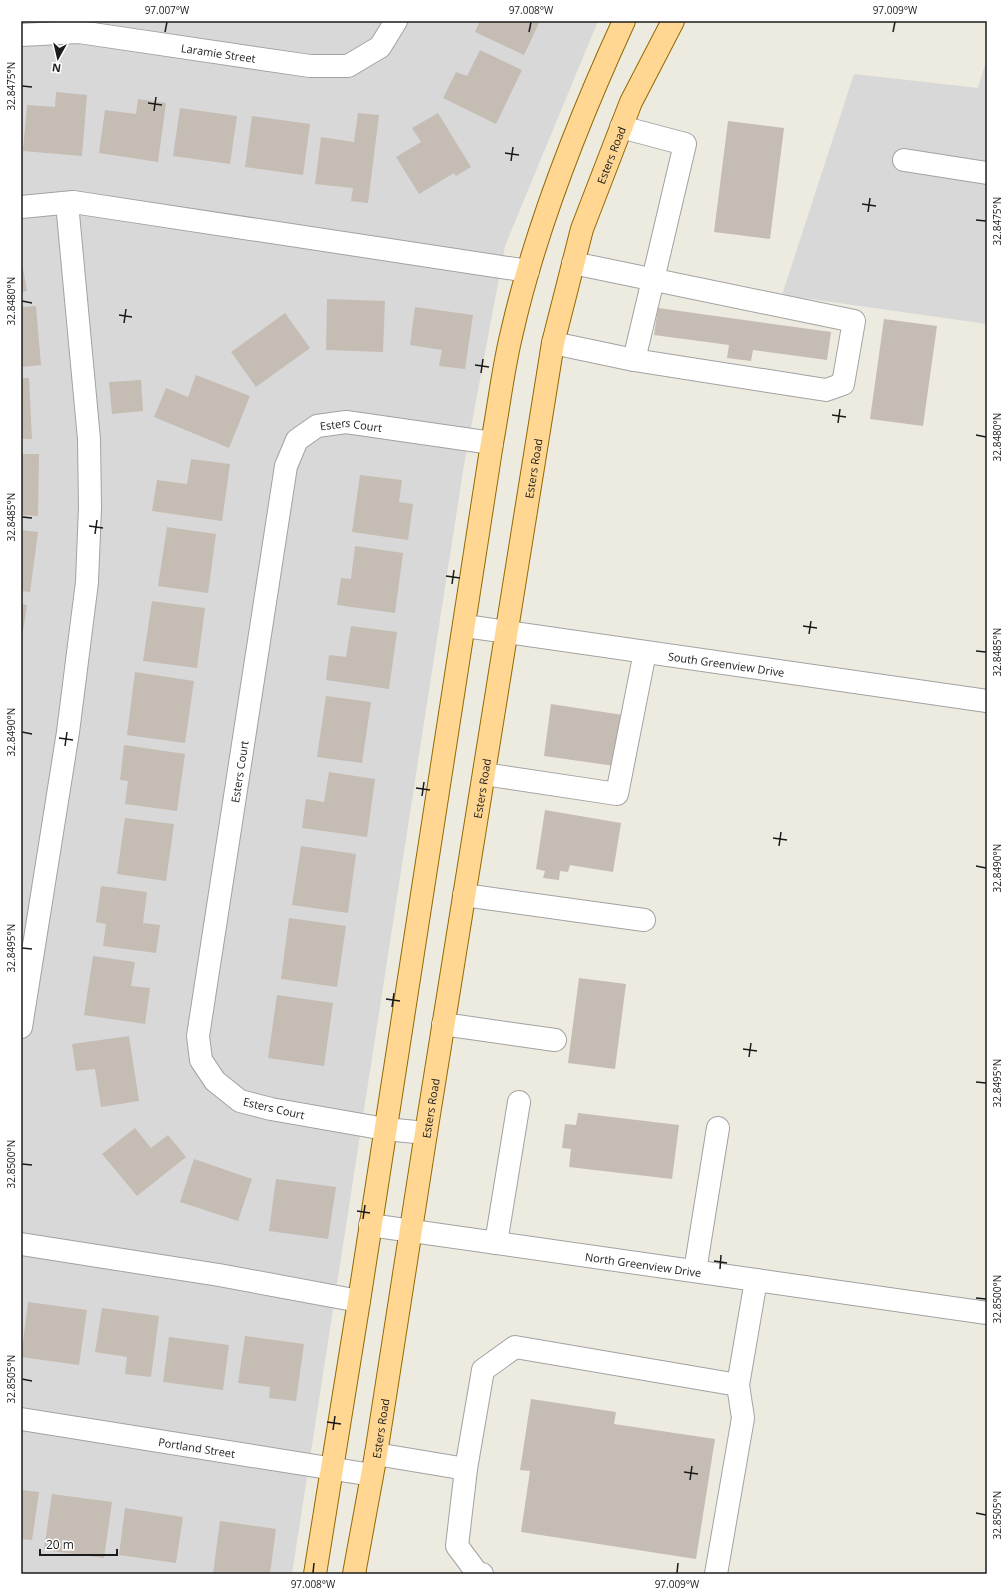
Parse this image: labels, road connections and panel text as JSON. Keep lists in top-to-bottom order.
{
  "streets": {
    "main road": ["Esters Road"],
    "street": [
      "Laramie Street",
      "Esters Court",
      "South Greenview Drive",
      "North Greenview Drive",
      "Portland Street"
    ]
  },
  "crossings": [
    ["Esters Road", "Esters Court"],
    ["Esters Road", "South Greenview Drive"],
    ["Esters Road", "North Greenview Drive"],
    ["Esters Road", "Portland Street"]
  ],
  "scale_bar": "20 m",
  "north": "bottom",
  "coordinates": [
    "97.007°W",
    "97.008°W",
    "97.009°W",
    "32.8475°N",
    "32.8480°N",
    "32.8485°N",
    "32.8490°N",
    "32.8495°N",
    "32.8500°N",
    "32.8505°N"
  ]
}
